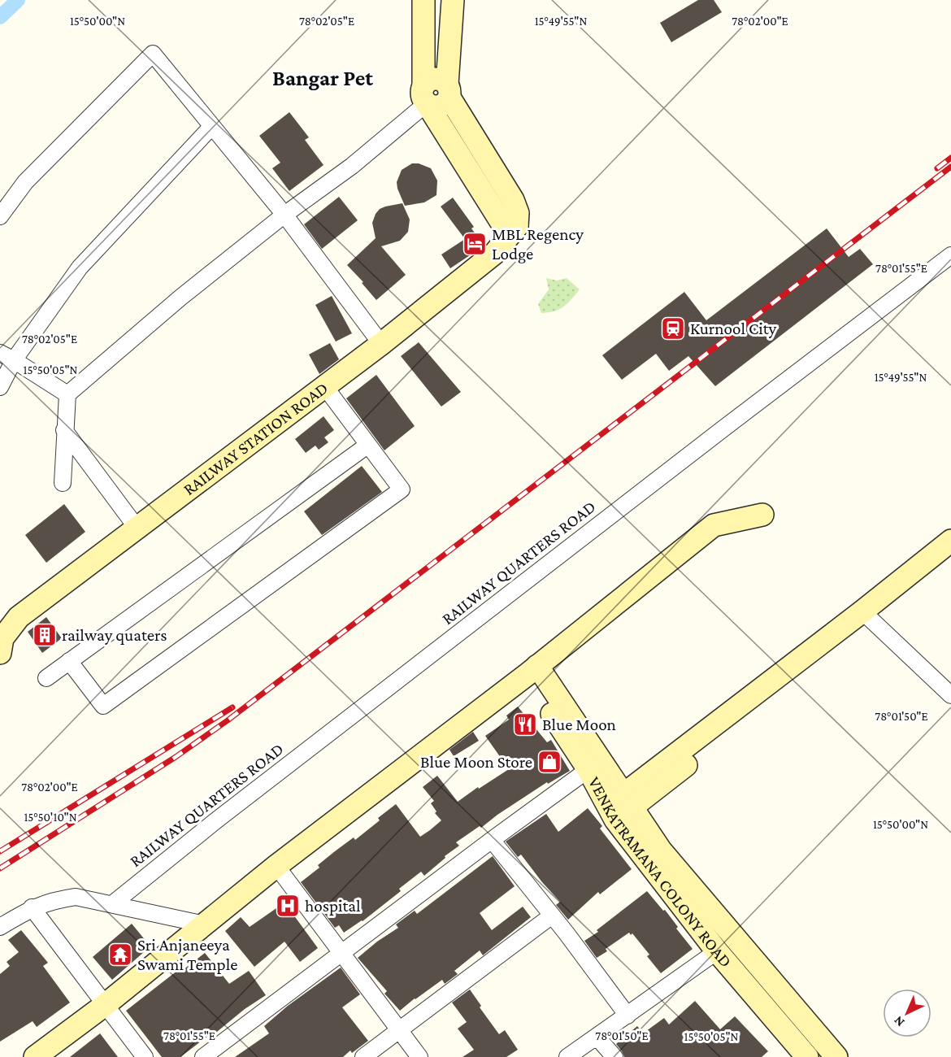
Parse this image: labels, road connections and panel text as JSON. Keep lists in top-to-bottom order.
{
  "streets": {
    "street": ["RAILWAY STATION ROAD", "RAILWAY QUARTERS ROAD", "VENKATRAMANA COLONY ROAD"]
  },
  "districts": ["Bangar Pet"],
  "places": {
    "hotel": ["MBL Regency Lodge"],
    "station": ["Kurnool City"],
    "building": ["railway quaters"],
    "restaurant": ["Blue Moon"],
    "shop": ["Blue Moon Store"],
    "hospital": ["hospital"],
    "temple": ["Sri Anjaneeya Swami Temple"]
  },
  "north": "bottom left",
  "coordinates": [
    "15°50'00\"N",
    "15°49'55\"N",
    "78°02'00\"E",
    "78°02'05\"E",
    "78°01'55\"E",
    "15°50'05\"N",
    "78°01'50\"E",
    "15°50'10\"N"
  ]
}
